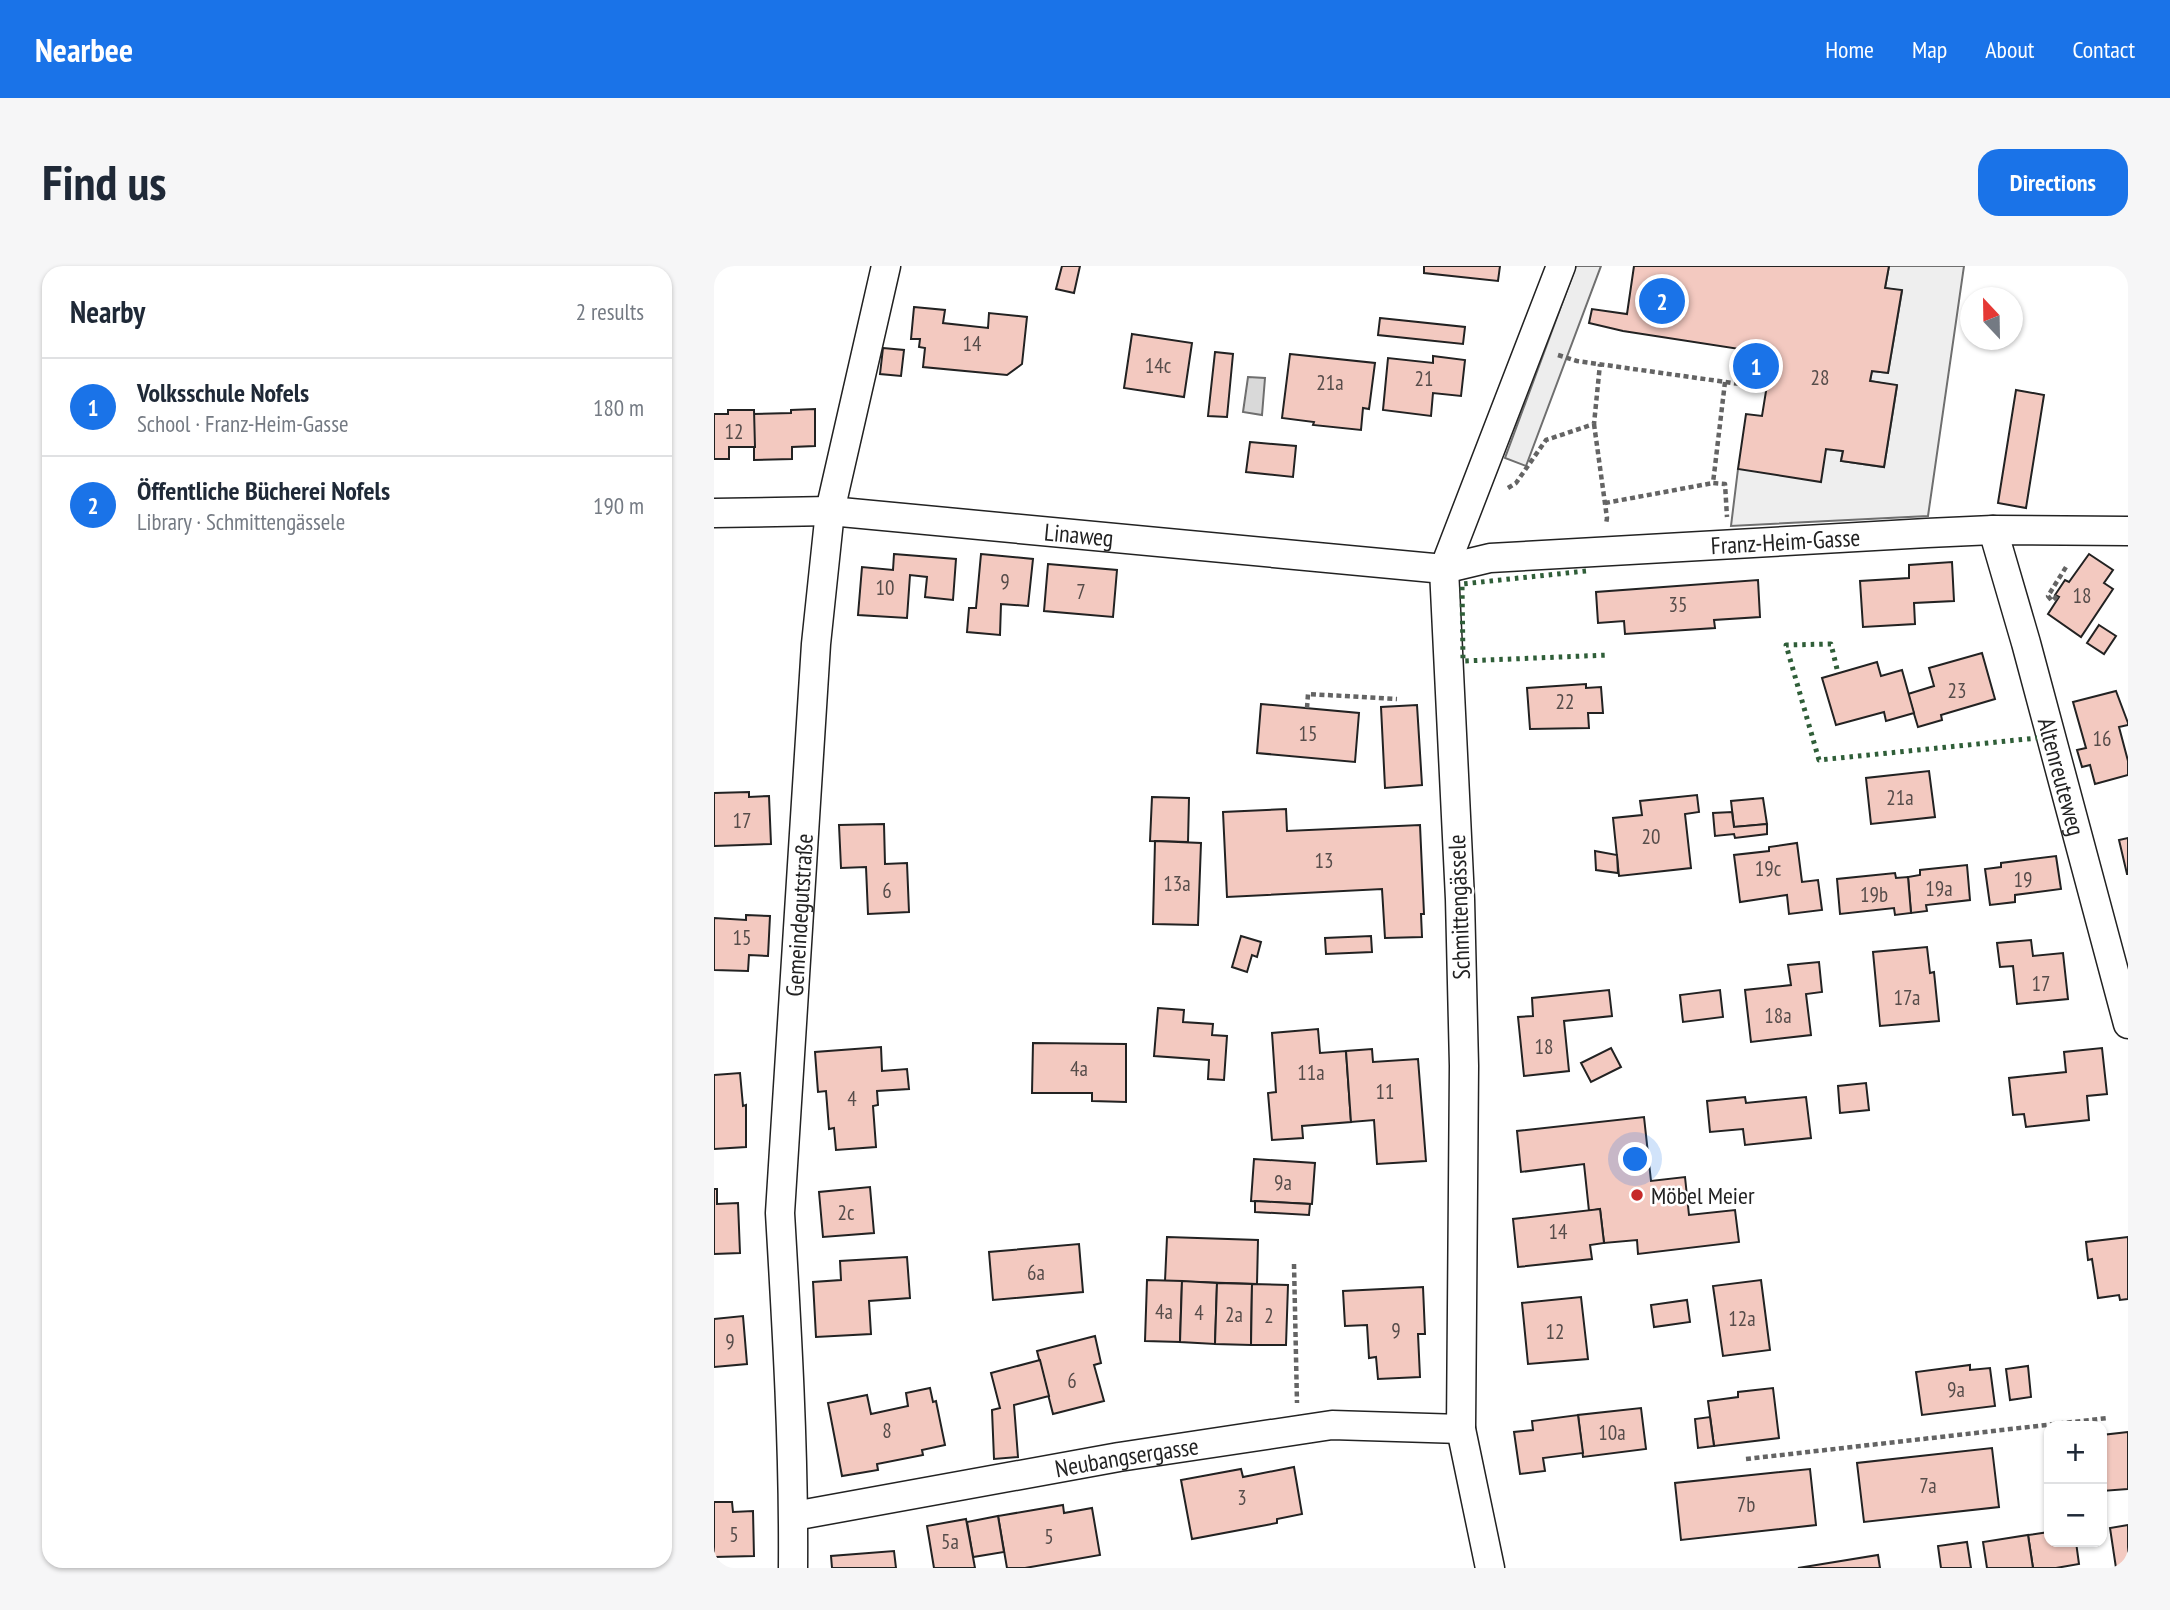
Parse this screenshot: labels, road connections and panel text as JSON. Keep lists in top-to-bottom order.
{
  "streets": {
    "street": [
      "Linaweg",
      "Franz-Heim-Gasse",
      "Altenreuteweg",
      "Schmittengässele",
      "Gemeindegutstraße",
      "Neubangsergasse"
    ]
  },
  "crossings": [
    ["Linaweg", "Franz-Heim-Gasse"],
    ["Linaweg", "Schmittengässele"],
    ["Linaweg", "Gemeindegutstraße"],
    ["Franz-Heim-Gasse", "Altenreuteweg"],
    ["Franz-Heim-Gasse", "Schmittengässele"],
    ["Schmittengässele", "Neubangsergasse"],
    ["Gemeindegutstraße", "Neubangsergasse"]
  ],
  "places": ["Möbel Meier"],
  "house_numbers": [
    "14",
    "14c",
    "28",
    "21",
    "21a",
    "12",
    "9",
    "10",
    "7",
    "18",
    "35",
    "23",
    "22",
    "15",
    "16",
    "21a",
    "17",
    "20",
    "13",
    "19c",
    "19",
    "13a",
    "19a",
    "6",
    "19b",
    "15",
    "17",
    "17a",
    "18a",
    "18",
    "4a",
    "11a",
    "11",
    "4",
    "9a",
    "2c",
    "14",
    "6a",
    "4a",
    "4",
    "2a",
    "2",
    "12a",
    "9",
    "12",
    "9",
    "6",
    "9a",
    "8",
    "10a",
    "7a",
    "3",
    "7b",
    "5",
    "5",
    "5a"
  ],
  "north": "top",
  "page": {
    "header": "Nearbee",
    "nav": [
      "Home",
      "Map",
      "About",
      "Contact"
    ],
    "buttons": "Directions",
    "title": "Find us",
    "heading": ["Nearby", "2 results"],
    "pins": ["2", "1"],
    "list": [
      {
        "mark": "1",
        "name": "Volksschule Nofels",
        "note": "School · Franz-Heim-Gasse",
        "value": "180 m"
      },
      {
        "mark": "2",
        "name": "Öffentliche Bücherei Nofels",
        "note": "Library · Schmittengässele",
        "value": "190 m"
      }
    ],
    "map_buttons": ["+", "−"]
  }
}
